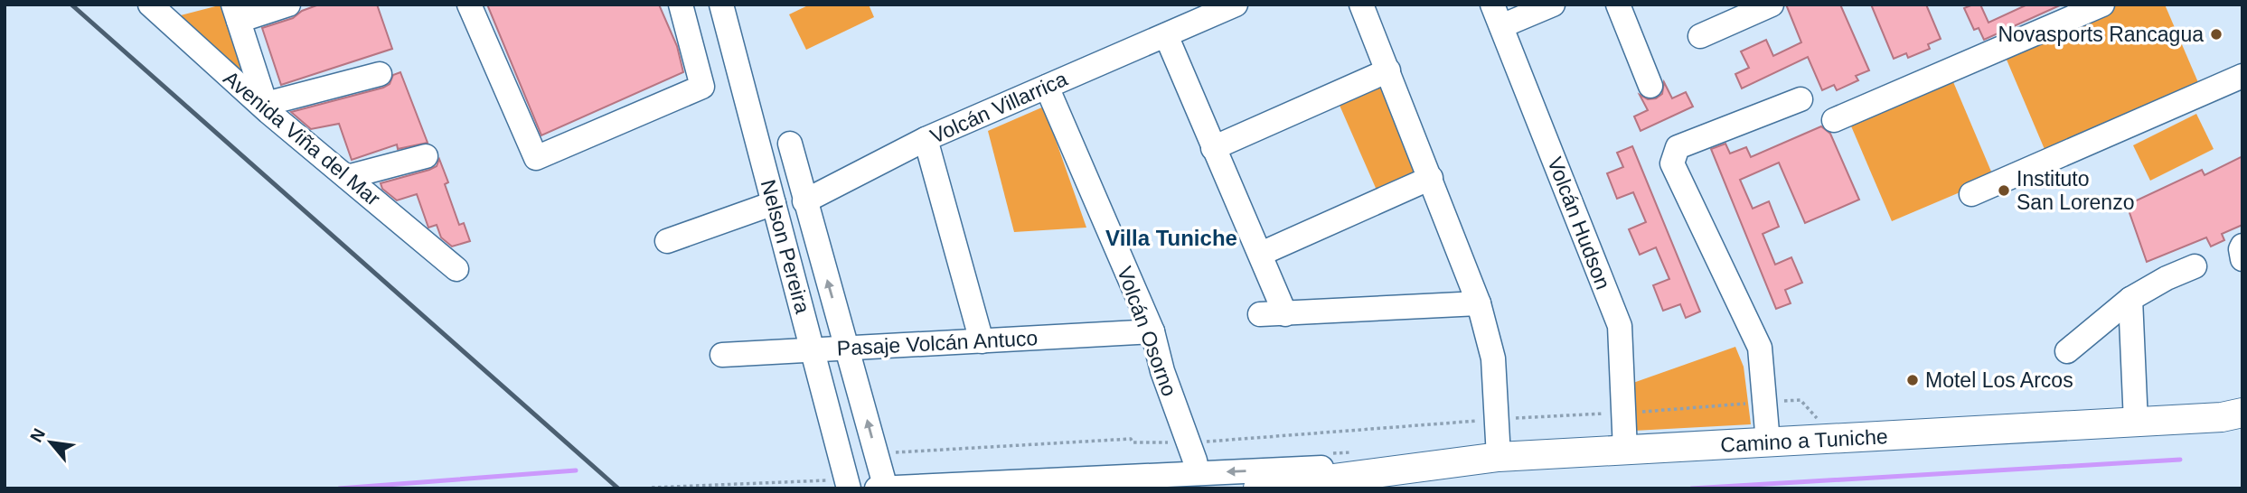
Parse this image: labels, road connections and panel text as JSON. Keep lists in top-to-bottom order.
{
  "streets": {
    "main road": ["Camino a Tuniche"],
    "street": [
      "Volcán Villarrica",
      "Avenida Viña del Mar",
      "Volcán Hudson",
      "Nelson Pereira",
      "Volcán Osorno",
      "Pasaje Volcán Antuco"
    ]
  },
  "crossings": [
    ["Volcán Villarrica", "Nelson Pereira"],
    ["Volcán Villarrica", "Volcán Osorno"],
    ["Volcán Hudson", "Camino a Tuniche"],
    ["Nelson Pereira", "Pasaje Volcán Antuco"],
    ["Nelson Pereira", "Camino a Tuniche"],
    ["Volcán Osorno", "Pasaje Volcán Antuco"],
    ["Volcán Osorno", "Camino a Tuniche"]
  ],
  "districts": ["Villa Tuniche"],
  "places": ["Novasports Rancagua", "Instituto San Lorenzo", "Motel Los Arcos"],
  "north": "top left"
}
